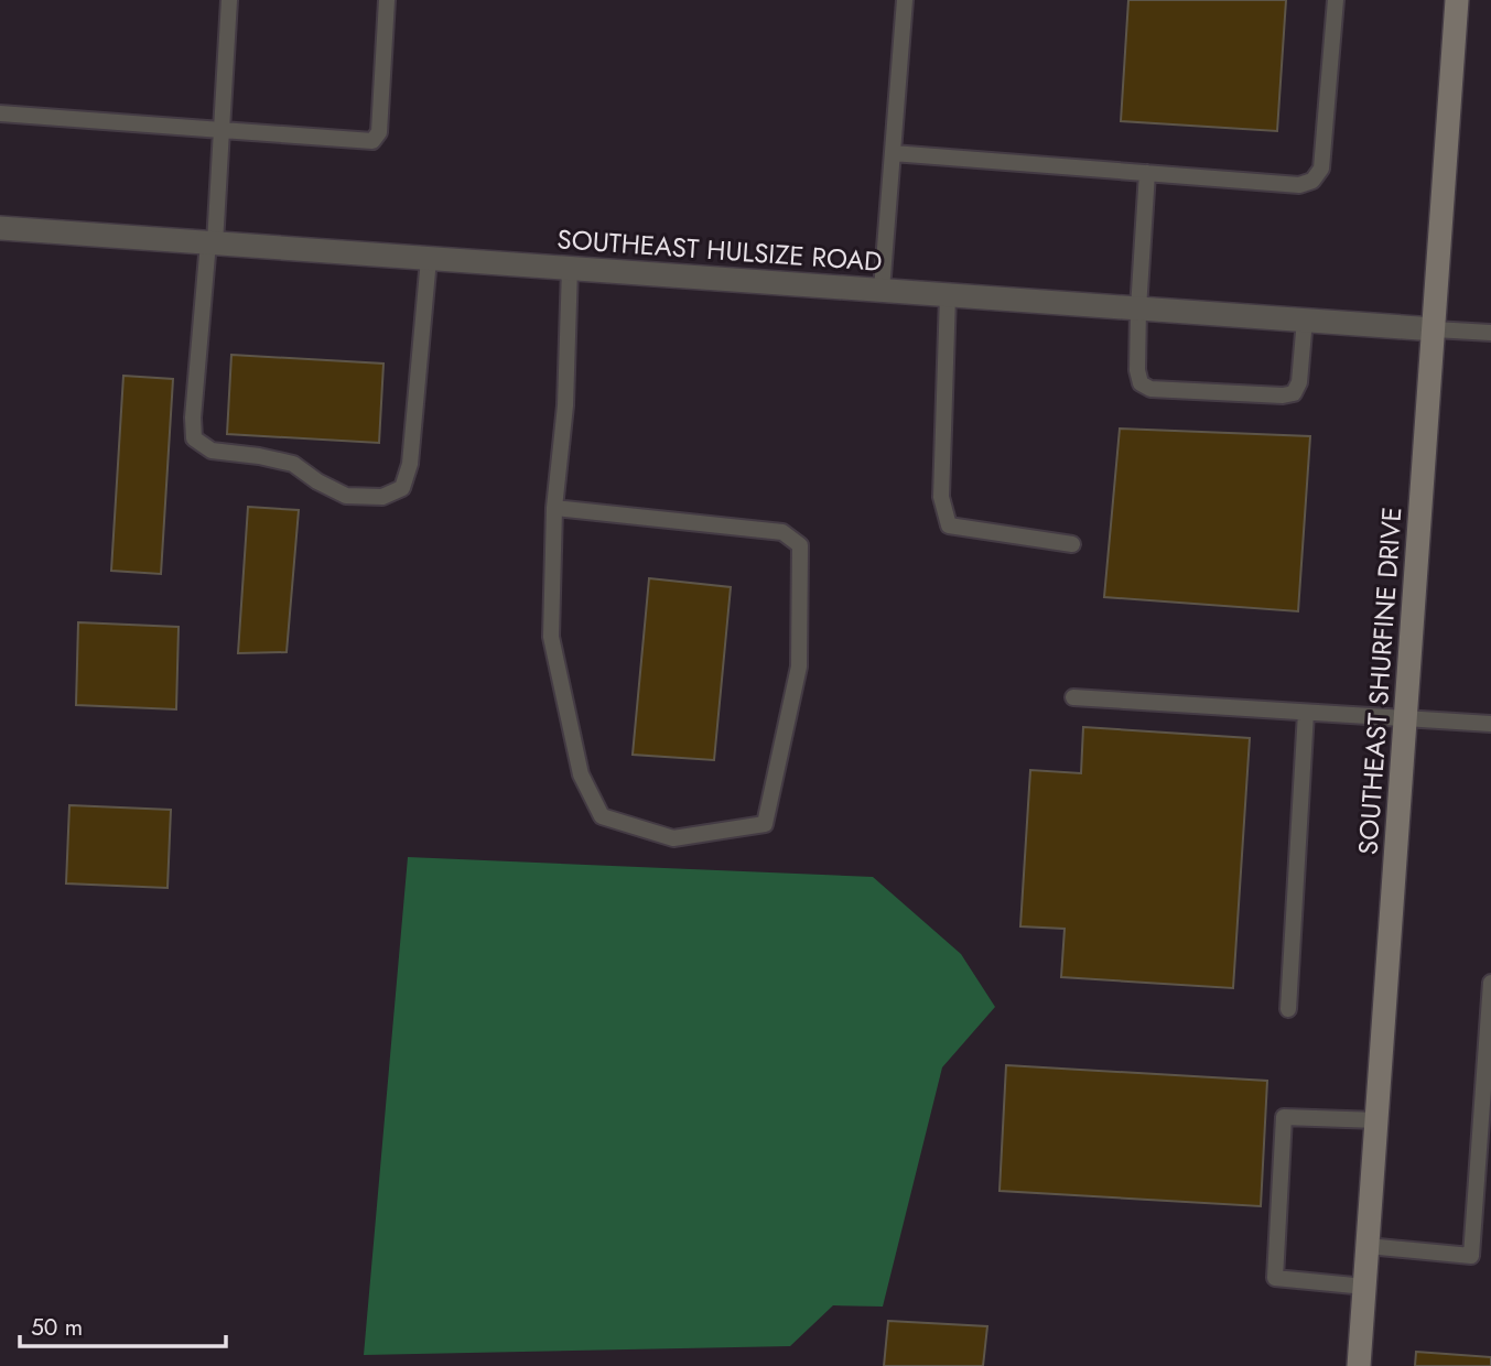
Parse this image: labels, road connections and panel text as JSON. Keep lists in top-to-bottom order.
{
  "streets": {
    "street": ["SOUTHEAST HULSIZE ROAD", "SOUTHEAST SHURFINE DRIVE"]
  },
  "crossings": [
    ["SOUTHEAST HULSIZE ROAD", "SOUTHEAST SHURFINE DRIVE"]
  ],
  "scale_bar": "50 m"
}
